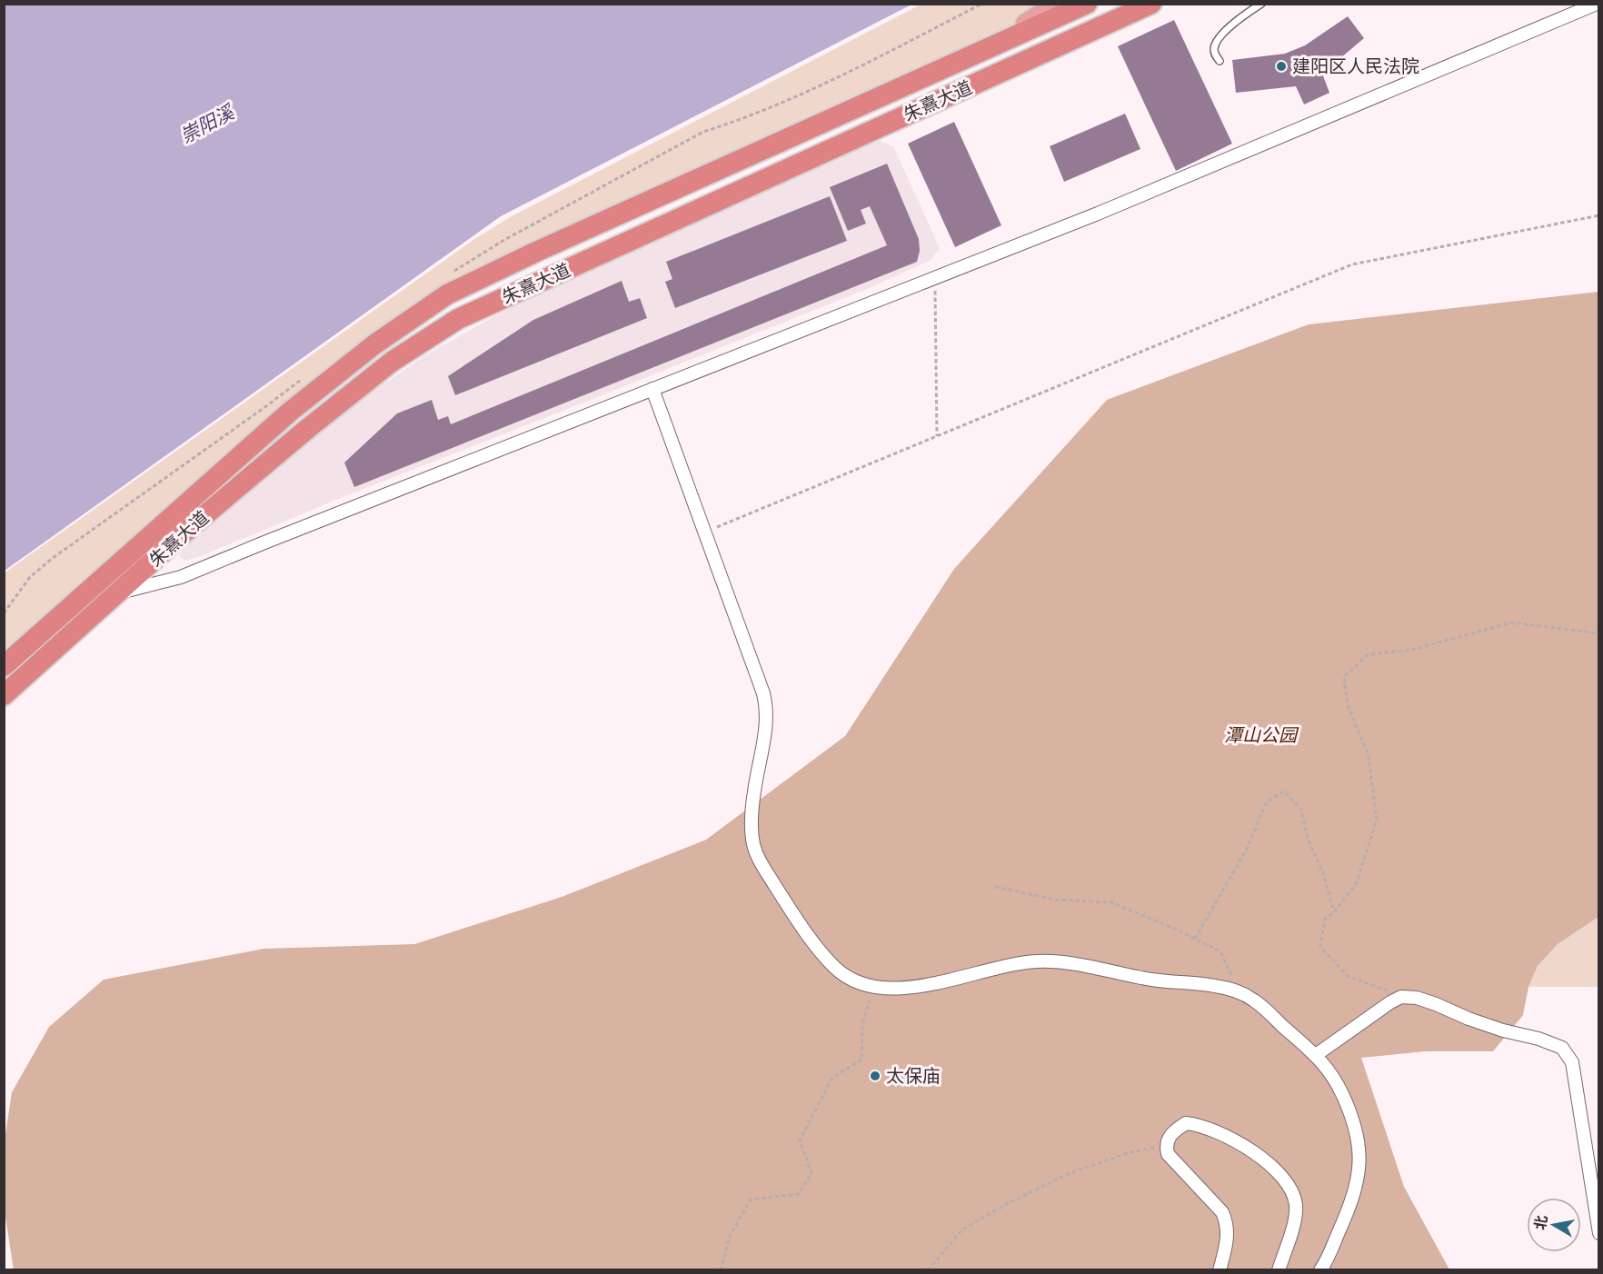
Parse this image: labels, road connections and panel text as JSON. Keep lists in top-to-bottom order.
{
  "streets": {
    "highway": ["朱熹大道"]
  },
  "water": ["崇阳溪"],
  "parks": ["潭山公园"],
  "places": ["建阳区人民法院", "太保庙"],
  "north": "left"
}
